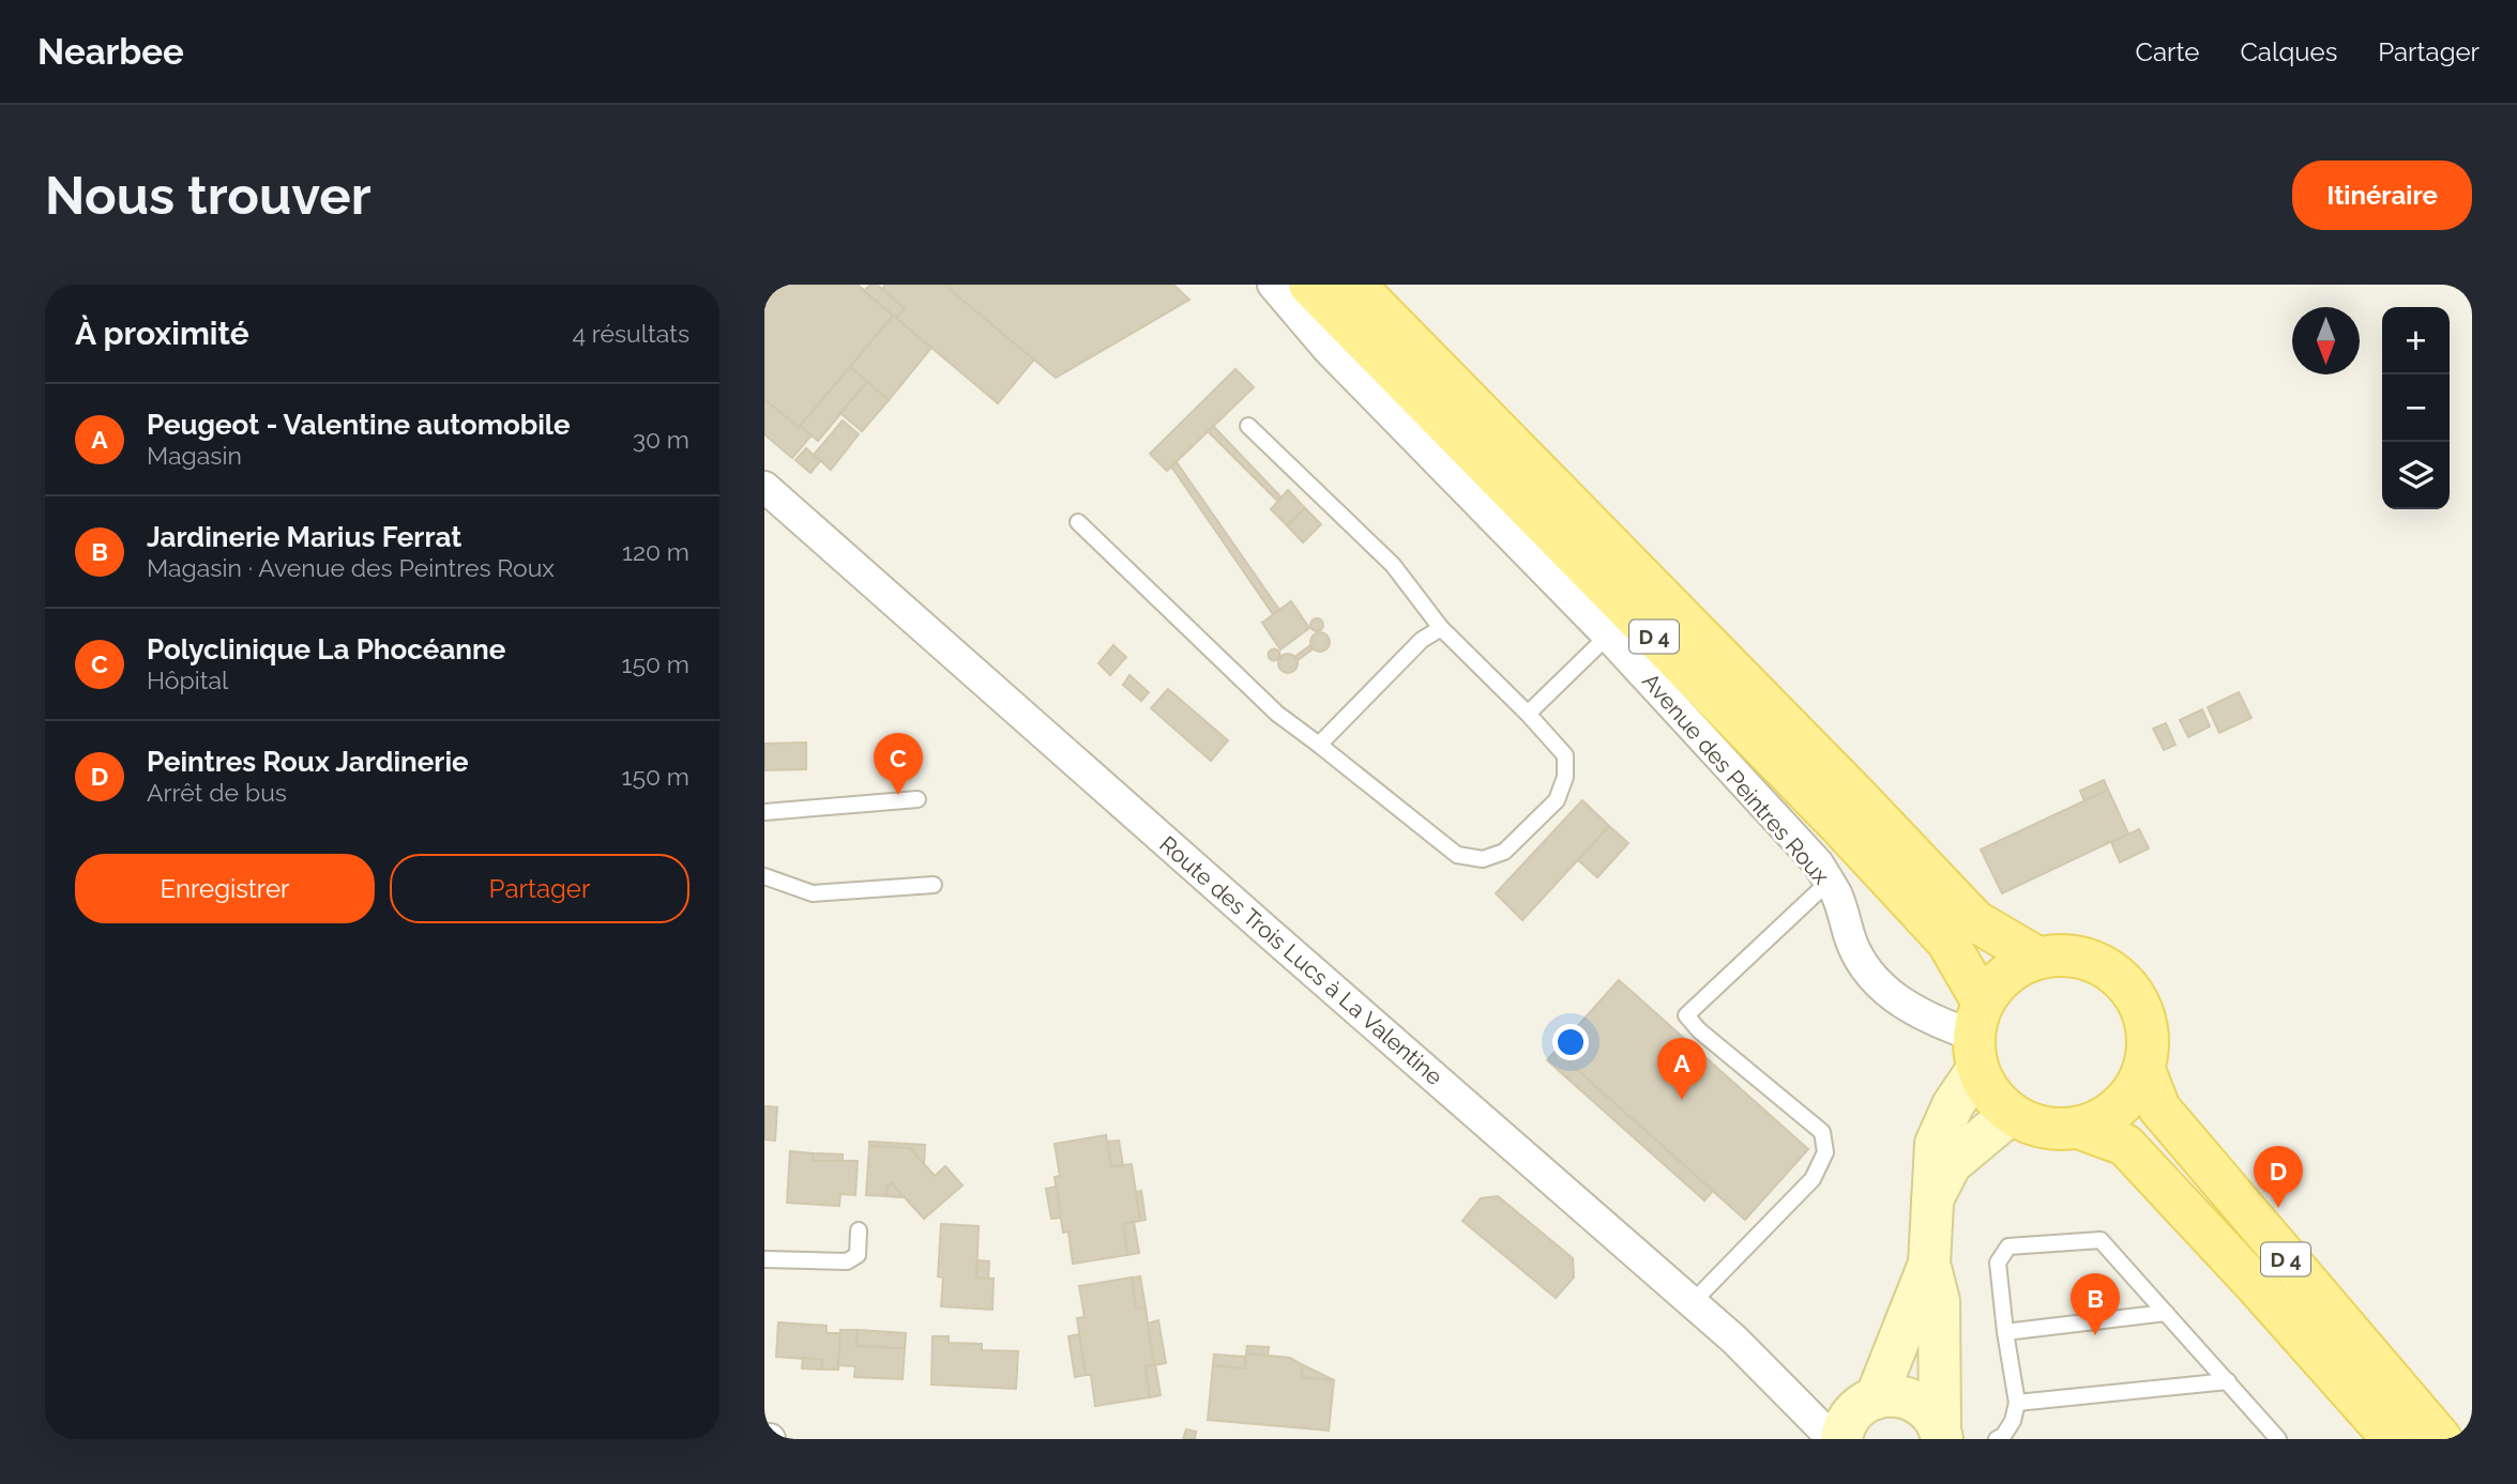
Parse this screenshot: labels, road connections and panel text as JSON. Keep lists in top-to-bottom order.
{
  "streets": {
    "main road": ["D 4", "Avenue des Peintres Roux"],
    "street": ["Route des Trois Lucs à La Valentine"]
  },
  "crossings": [
    ["D 4", "Avenue des Peintres Roux"]
  ],
  "north": "bottom",
  "page": {
    "header": "Nearbee",
    "nav": ["Carte", "Calques", "Partager"],
    "buttons": [
      "Itinéraire",
      ["Enregistrer", "Partager"]
    ],
    "title": "Nous trouver",
    "heading": ["À proximité", "4 résultats"],
    "map_buttons": ["+", "−"],
    "list": [
      {
        "mark": "A",
        "name": "Peugeot - Valentine automobile",
        "note": "Magasin",
        "value": "30 m"
      },
      {
        "mark": "B",
        "name": "Jardinerie Marius Ferrat",
        "note": "Magasin · Avenue des Peintres Roux",
        "value": "120 m"
      },
      {
        "mark": "C",
        "name": "Polyclinique La Phocéanne",
        "note": "Hôpital",
        "value": "150 m"
      },
      {
        "mark": "D",
        "name": "Peintres Roux Jardinerie",
        "note": "Arrêt de bus",
        "value": "150 m"
      }
    ],
    "pins": [
      "C",
      "A",
      "D",
      "B"
    ]
  }
}
